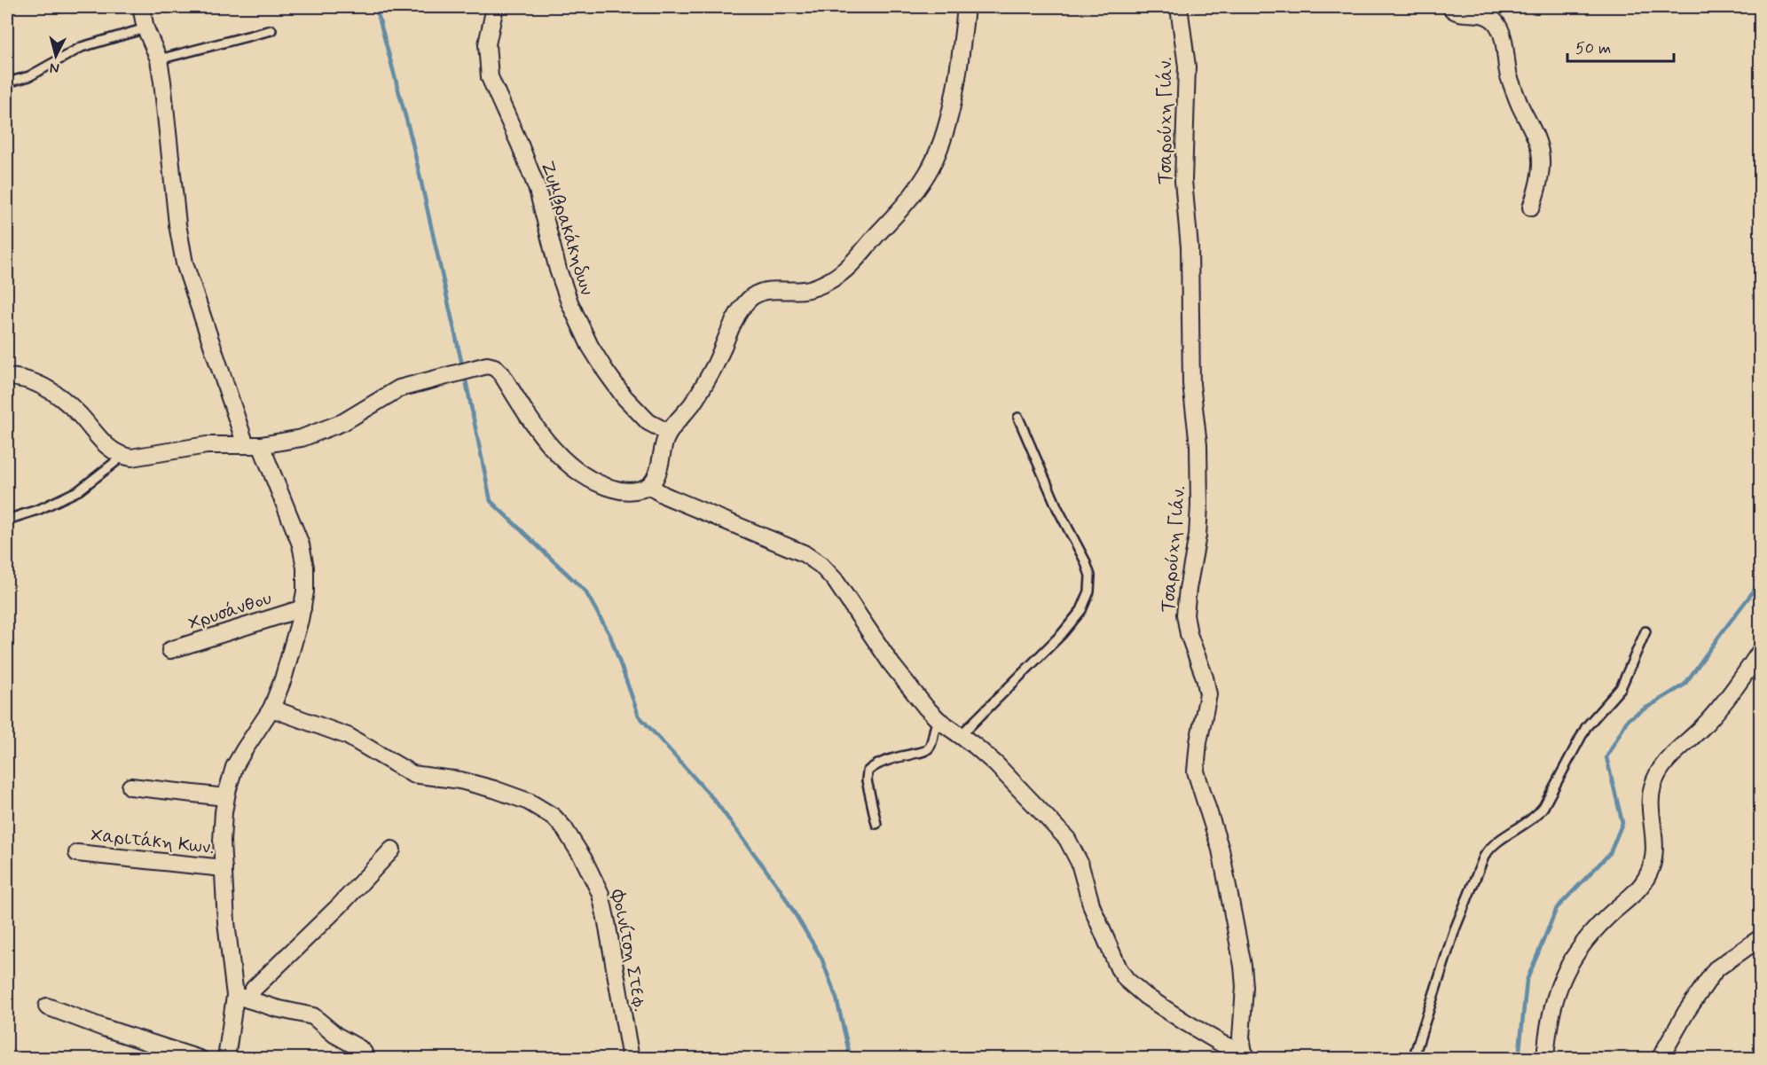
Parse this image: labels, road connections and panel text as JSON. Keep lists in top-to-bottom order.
{
  "streets": {
    "street": [
      "Τσαρούχη Γιάν.",
      "Ζυμβρακάκηδων",
      "Χρυσάνθου",
      "Χαριτάκη Κων.",
      "Φοινίτση Στεφ."
    ]
  },
  "scale_bar": "50 m",
  "north": "bottom"
}
